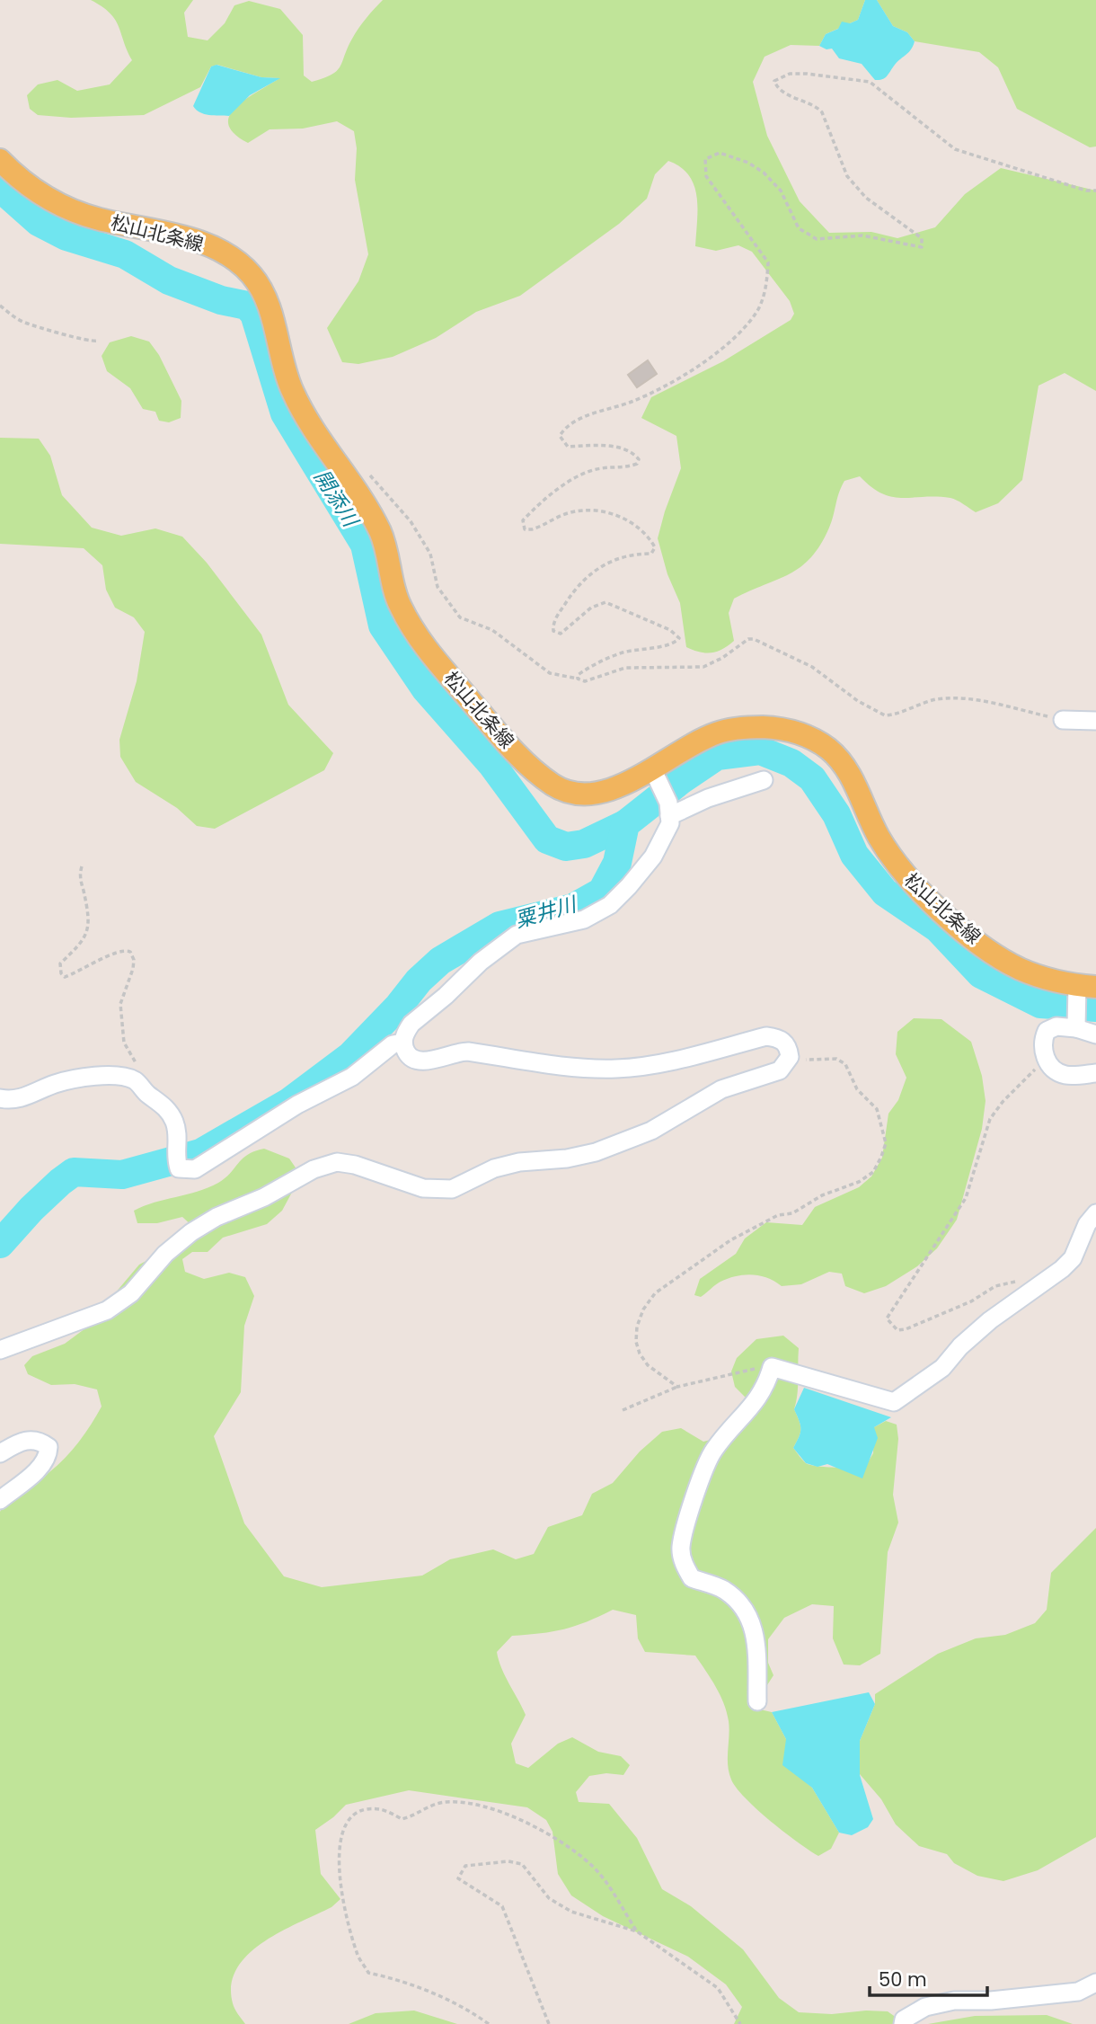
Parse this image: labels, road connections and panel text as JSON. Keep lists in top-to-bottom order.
{
  "streets": {
    "main road": ["松山北条線"]
  },
  "water": ["開添川", "粟井川"],
  "scale_bar": "50 m"
}
